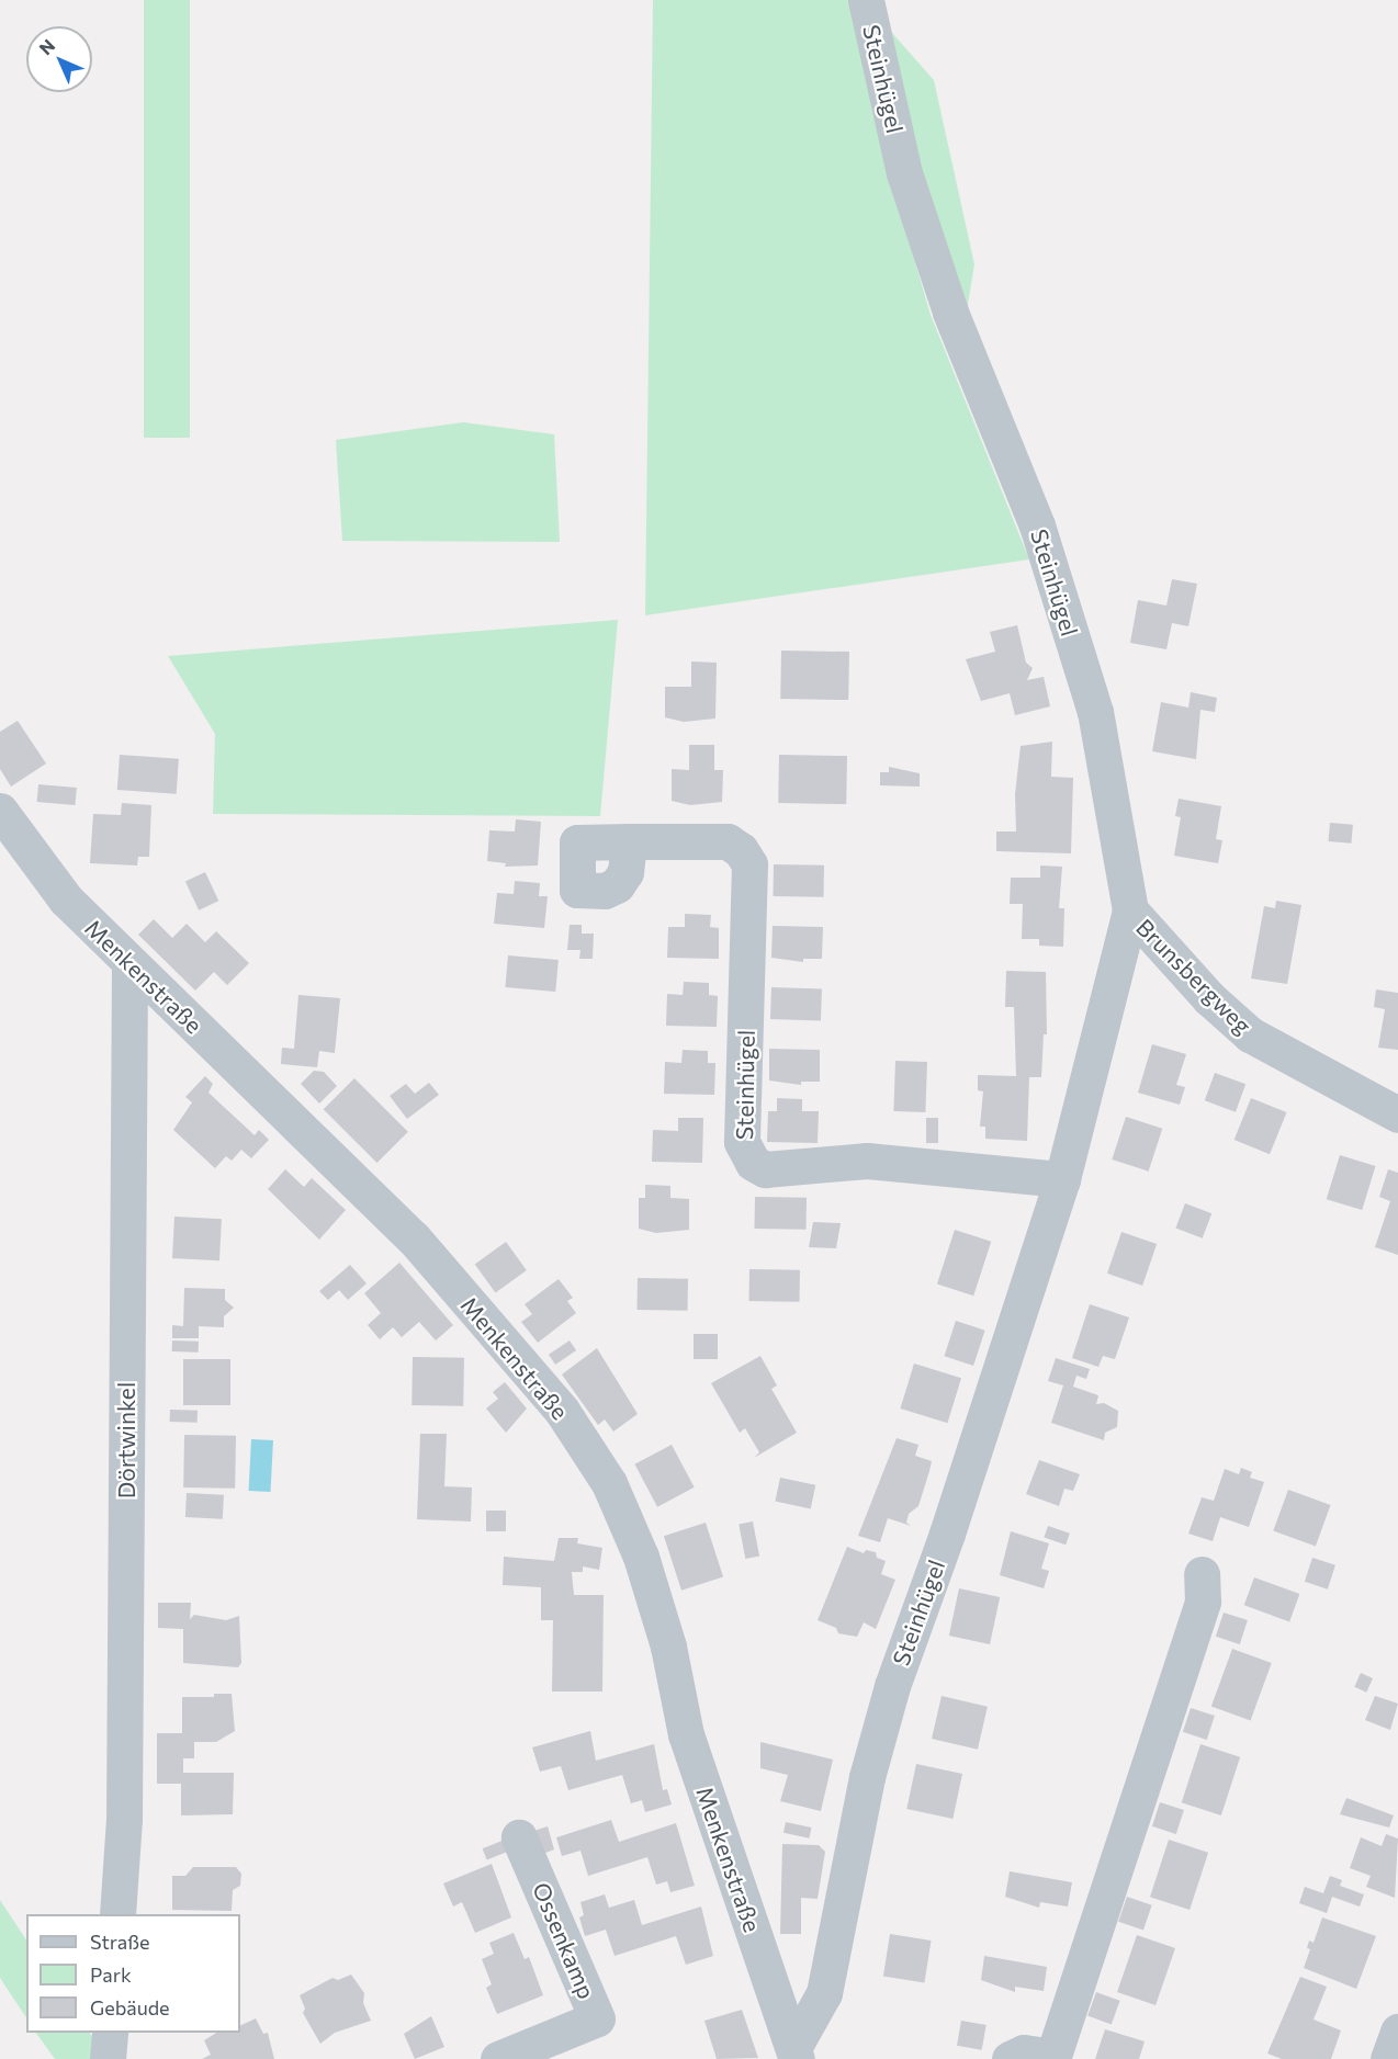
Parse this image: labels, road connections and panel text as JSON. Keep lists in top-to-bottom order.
{
  "streets": {
    "street": [
      "Steinhügel",
      "Menkenstraße",
      "Brunsbergweg",
      "Dörtwinkel",
      "Ossenkamp"
    ]
  },
  "crossings": [
    ["Steinhügel", "Menkenstraße"],
    ["Steinhügel", "Brunsbergweg"],
    ["Menkenstraße", "Dörtwinkel"]
  ],
  "legend": ["Straße", "Park", "Gebäude"],
  "north": "top left"
}
